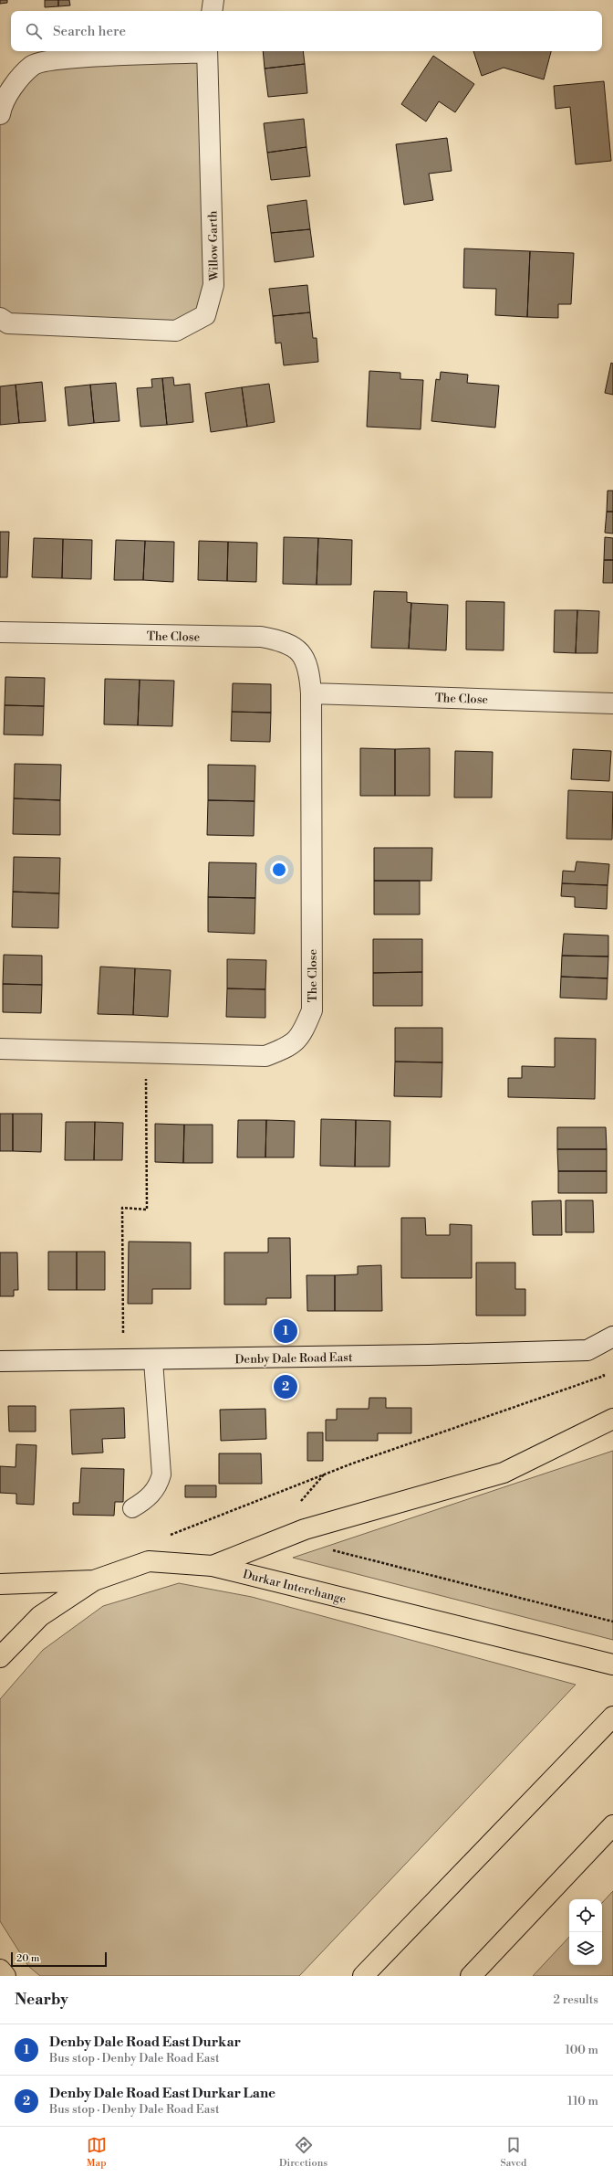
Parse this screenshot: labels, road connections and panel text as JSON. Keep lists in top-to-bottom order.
{
  "streets": {
    "main road": ["Durkar Interchange"],
    "street": ["Willow Garth", "The Close", "Denby Dale Road East"]
  },
  "scale_bar": "20 m",
  "page": {
    "search": "Search here",
    "pins": ["1", "2"],
    "scale": "20 m",
    "heading": ["Nearby", "2 results"],
    "list": [
      {
        "mark": "1",
        "name": "Denby Dale Road East Durkar",
        "note": "Bus stop · Denby Dale Road East",
        "value": "100 m"
      },
      {
        "mark": "2",
        "name": "Denby Dale Road East Durkar Lane",
        "note": "Bus stop · Denby Dale Road East",
        "value": "110 m"
      }
    ],
    "nav": ["Map", "Directions", "Saved"]
  }
}
